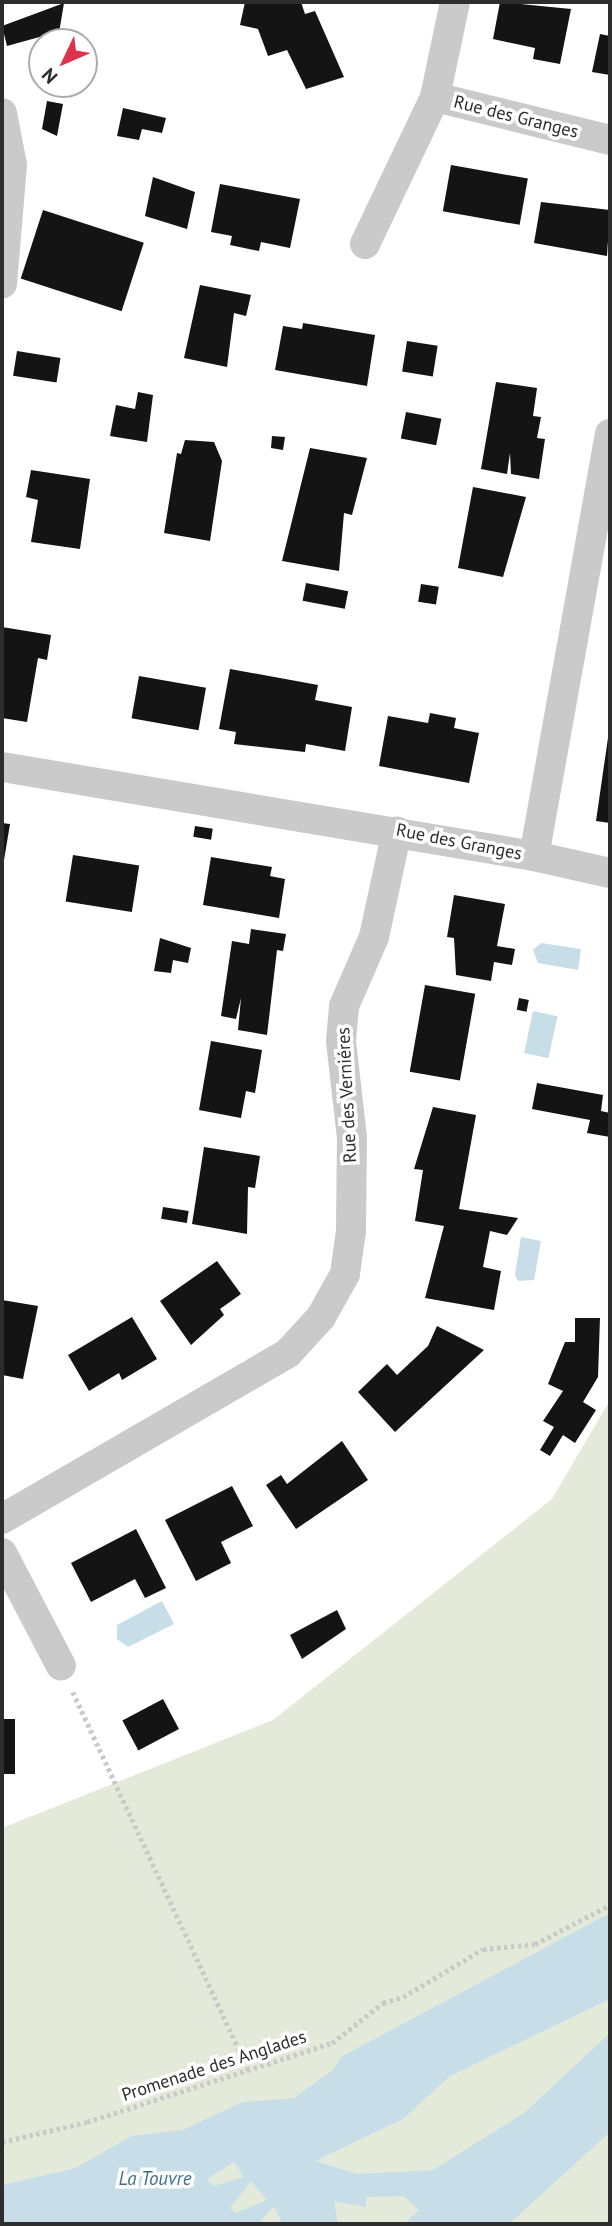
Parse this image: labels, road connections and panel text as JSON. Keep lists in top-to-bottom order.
{
  "streets": {
    "street": ["Rue des Granges", "Rue des Verniéres"],
    "path": ["Promenade des Anglades"]
  },
  "crossings": [
    ["Rue des Granges", "Rue des Verniéres"]
  ],
  "water": ["La Touvre"],
  "north": "bottom left"
}
